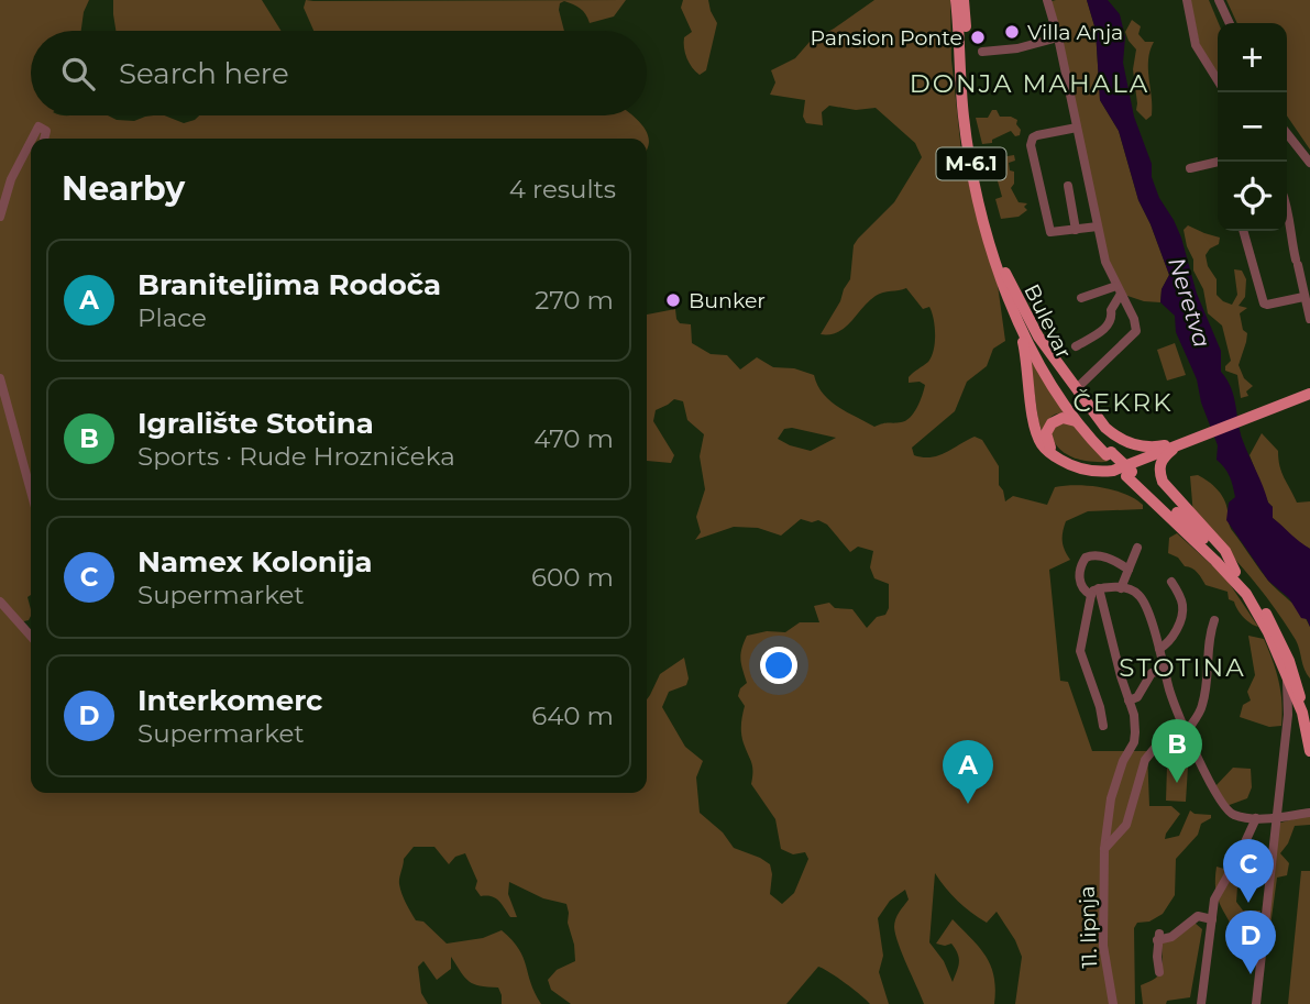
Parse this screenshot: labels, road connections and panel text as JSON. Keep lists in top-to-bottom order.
{
  "streets": {
    "main road": ["M-6.1", "Bulevar"],
    "street": ["11. lipnja"]
  },
  "crossings": [
    ["M-6.1", "Bulevar"]
  ],
  "districts": ["DONJA MAHALA", "ČEKRK", "STOTINA"],
  "water": ["Neretva"],
  "places": ["Villa Anja", "Pansion Ponte", "Bunker"],
  "page": {
    "map_buttons": ["+", "−"],
    "search": "Search here",
    "heading": ["Nearby", "4 results"],
    "list": [
      {
        "mark": "A",
        "name": "Braniteljima Rodoča",
        "note": "Place",
        "value": "270 m"
      },
      {
        "mark": "B",
        "name": "Igralište Stotina",
        "note": "Sports · Rude Hrozničeka",
        "value": "470 m"
      },
      {
        "mark": "C",
        "name": "Namex Kolonija",
        "note": "Supermarket",
        "value": "600 m"
      },
      {
        "mark": "D",
        "name": "Interkomerc",
        "note": "Supermarket",
        "value": "640 m"
      }
    ],
    "pins": [
      "B",
      "A",
      "C",
      "D"
    ]
  }
}
